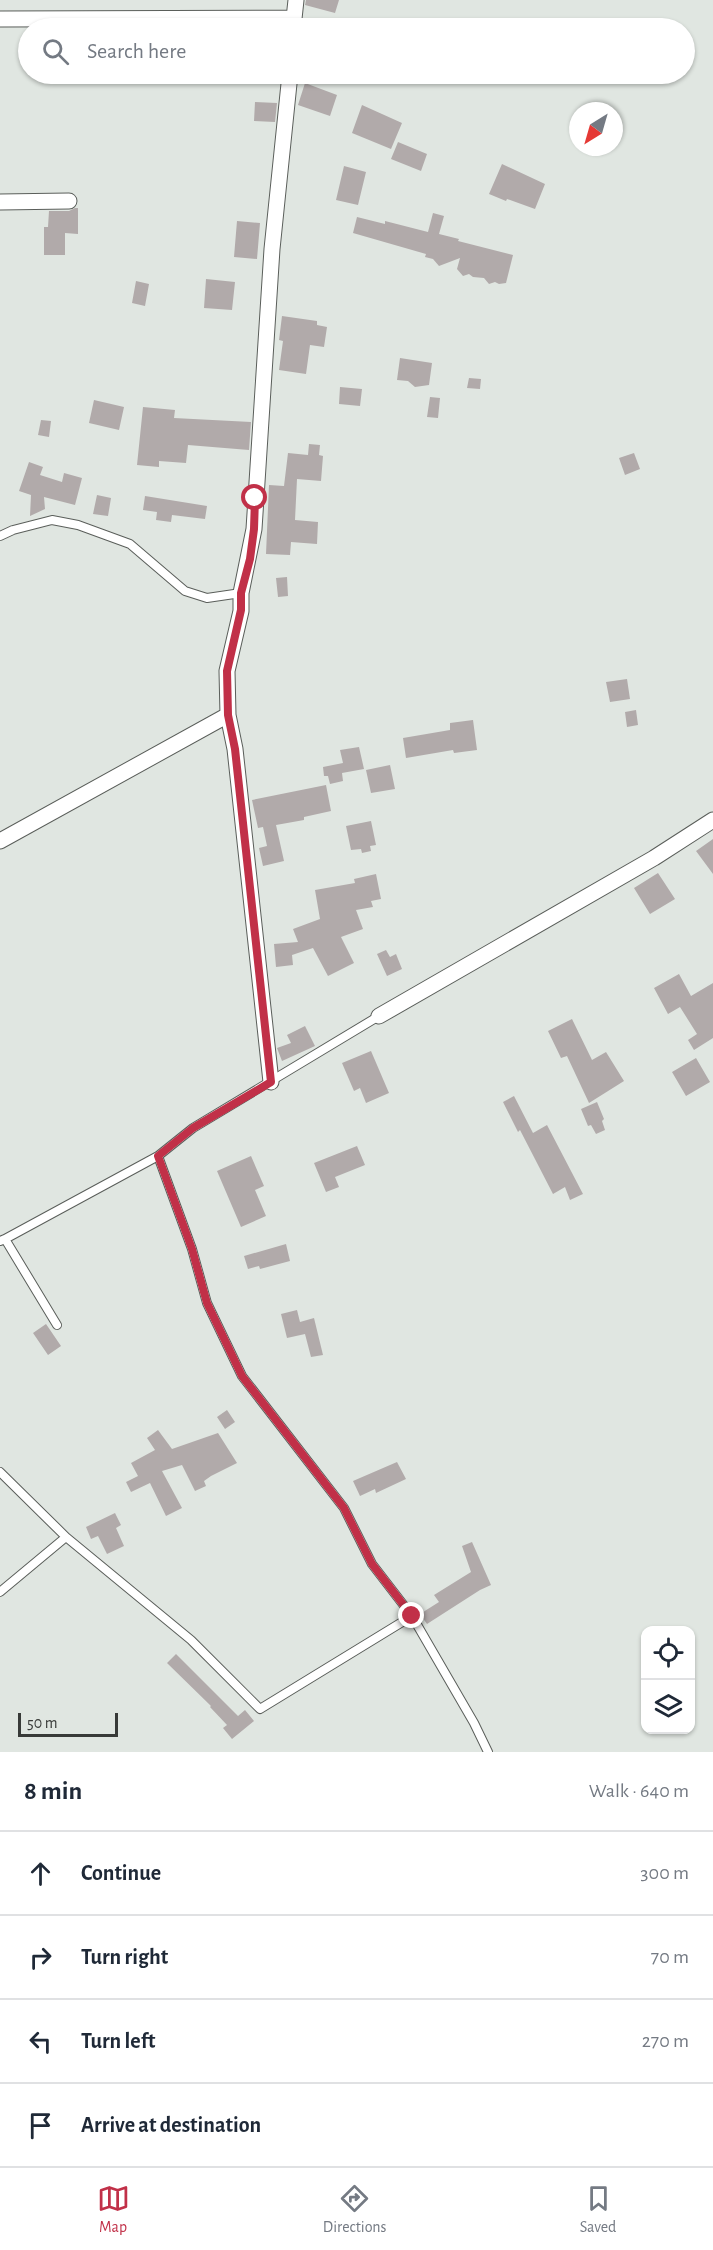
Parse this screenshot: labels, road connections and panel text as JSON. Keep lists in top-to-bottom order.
{
  "scale_bar": "50 m",
  "north": "bottom left",
  "page": {
    "search": "Search here",
    "scale": "50 m",
    "heading": ["8 min", "Walk · 640 m"],
    "list": [
      ["Continue", "300 m"],
      ["Turn right", "70 m"],
      ["Turn left", "270 m"],
      "Arrive at destination"
    ],
    "nav": ["Map", "Directions", "Saved"]
  }
}
